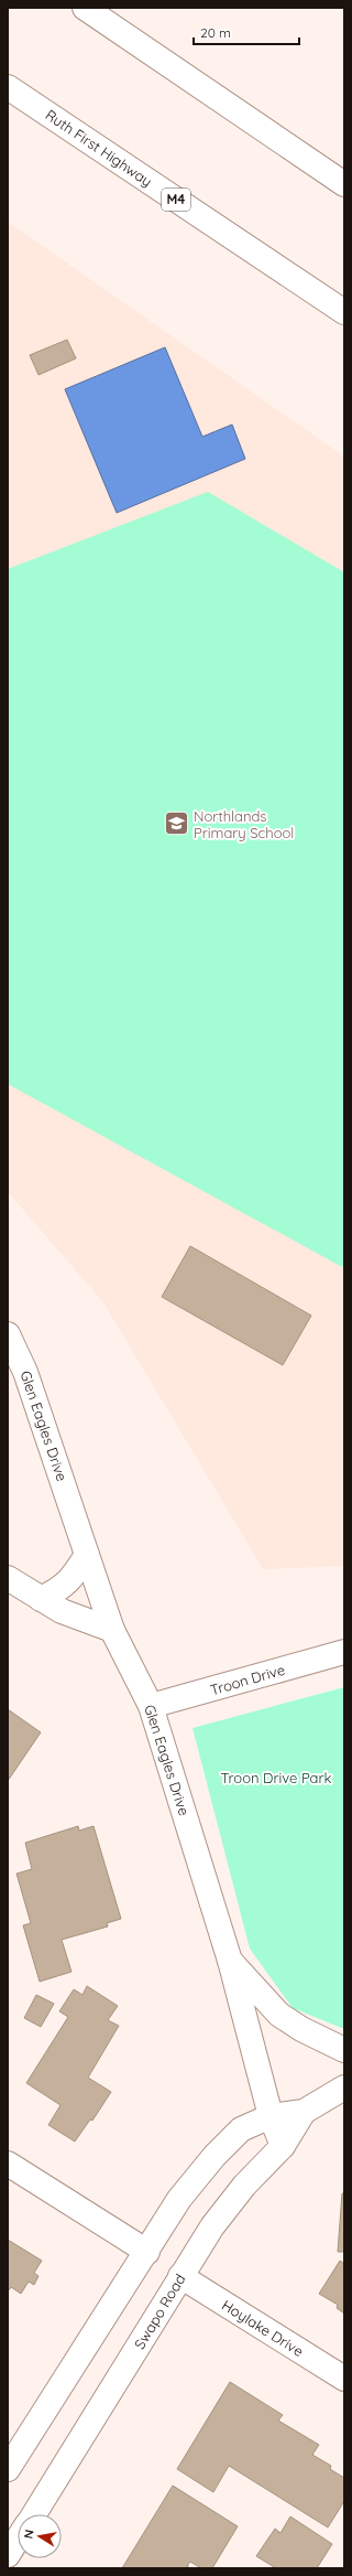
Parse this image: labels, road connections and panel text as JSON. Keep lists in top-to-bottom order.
{
  "streets": {
    "main road": [
      "Ruth First Highway",
      "M4",
      "Glen Eagles Drive",
      "Troon Drive",
      "Swapo Road",
      "Hoylake Drive"
    ]
  },
  "crossings": [
    ["Glen Eagles Drive", "Troon Drive"],
    ["Glen Eagles Drive", "Swapo Road"],
    ["Swapo Road", "Hoylake Drive"]
  ],
  "parks": ["Troon Drive Park"],
  "places": {
    "school or university": ["Northlands Primary School"]
  },
  "scale_bar": "20 m",
  "north": "left"
}
